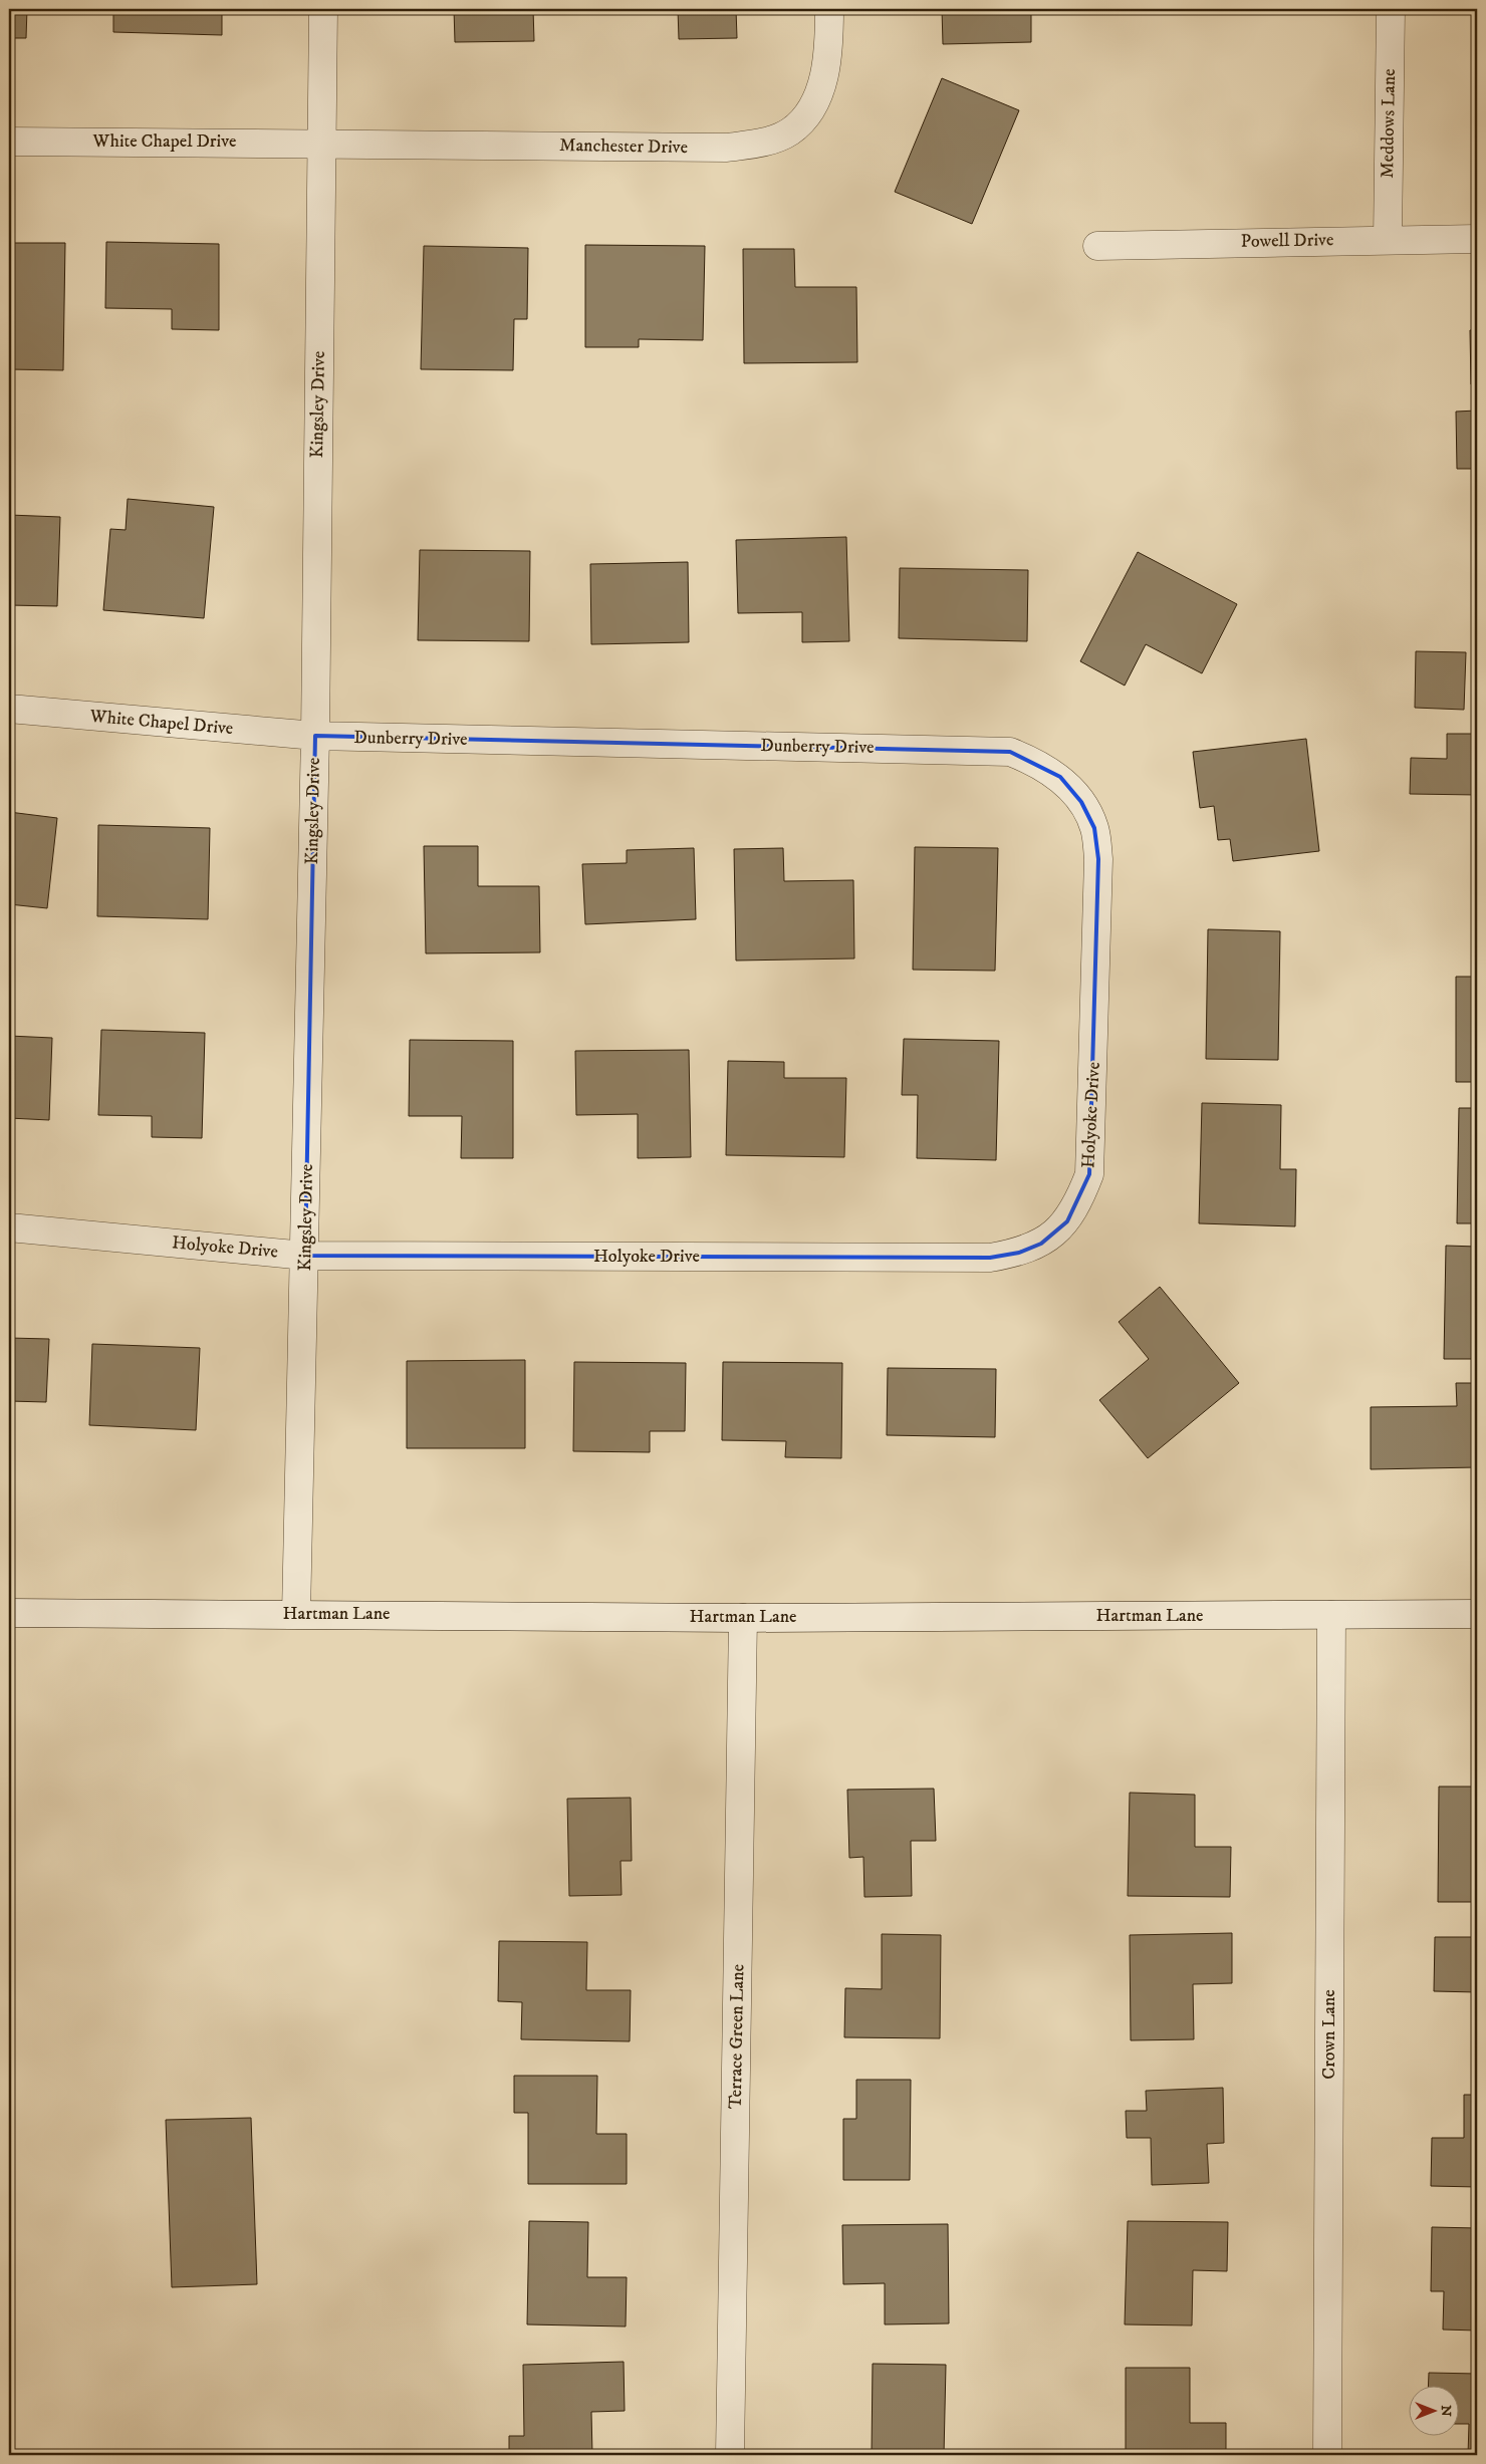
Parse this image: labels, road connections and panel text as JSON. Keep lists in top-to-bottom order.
{
  "streets": {
    "street": [
      "Meddows Lane",
      "White Chapel Drive",
      "Manchester Drive",
      "Powell Drive",
      "Kingsley Drive",
      "Dunberry Drive",
      "Holyoke Drive",
      "Hartman Lane",
      "Crown Lane",
      "Terrace Green Lane"
    ]
  },
  "crossings": [
    ["Meddows Lane", "Powell Drive"],
    ["White Chapel Drive", "Manchester Drive"],
    ["White Chapel Drive", "Kingsley Drive"],
    ["White Chapel Drive", "Dunberry Drive"],
    ["Manchester Drive", "Kingsley Drive"],
    ["Kingsley Drive", "Dunberry Drive"],
    ["Kingsley Drive", "Holyoke Drive"],
    ["Kingsley Drive", "Hartman Lane"],
    ["Dunberry Drive", "Holyoke Drive"],
    ["Hartman Lane", "Crown Lane"],
    ["Hartman Lane", "Terrace Green Lane"]
  ],
  "north": "right"
}
